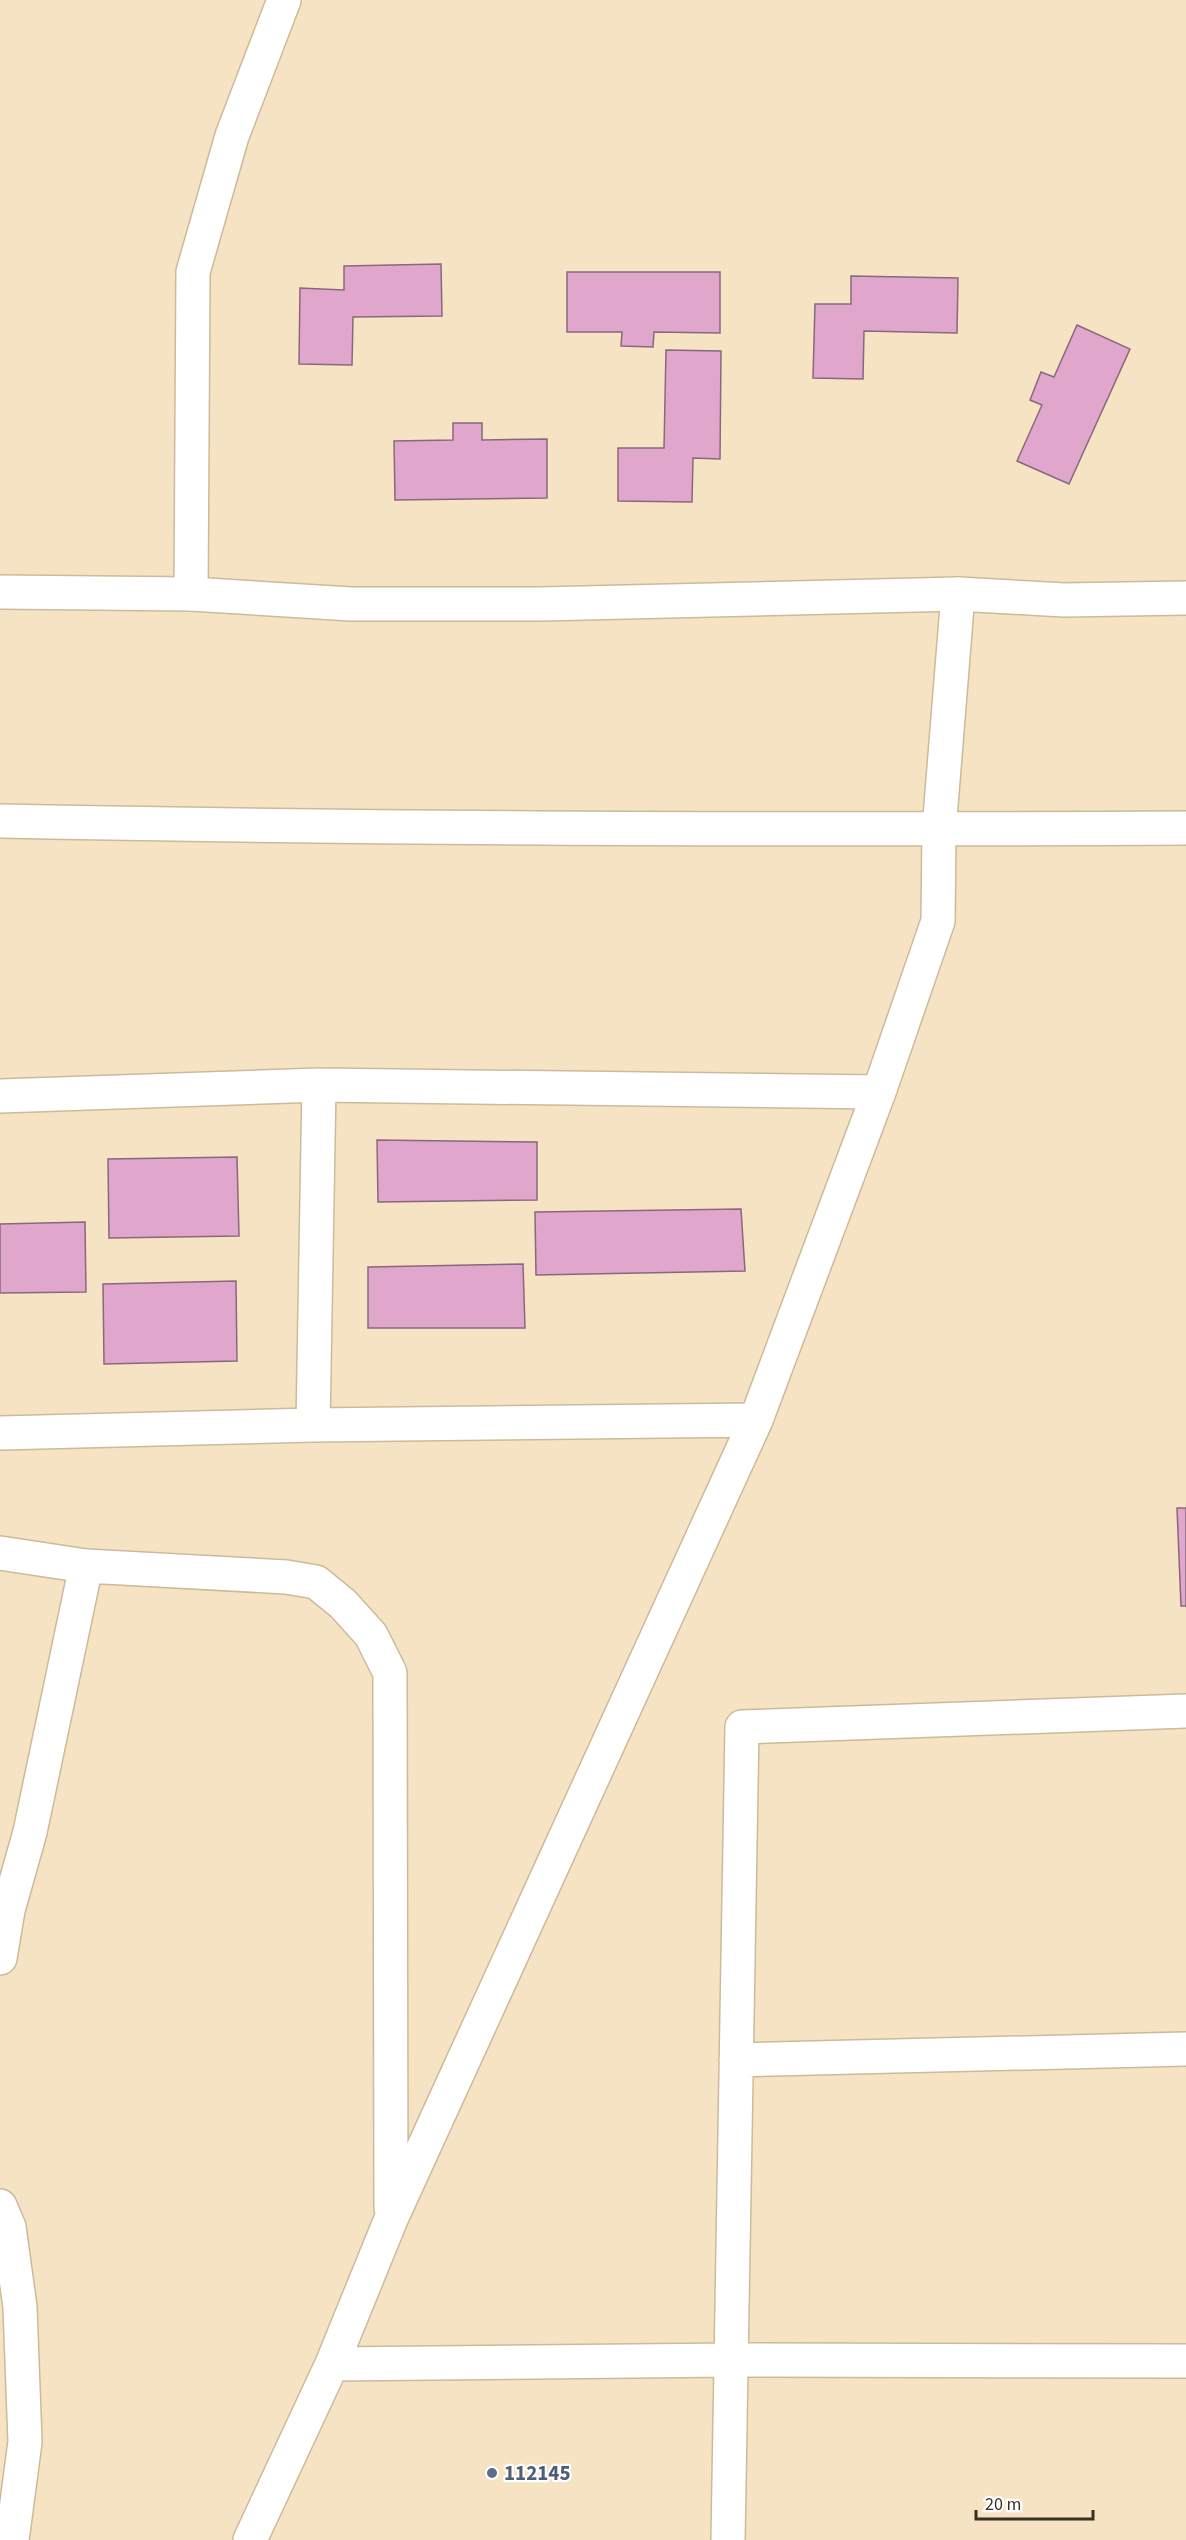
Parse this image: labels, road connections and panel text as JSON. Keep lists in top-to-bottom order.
{
  "places": ["112145"],
  "scale_bar": "20 m"
}
